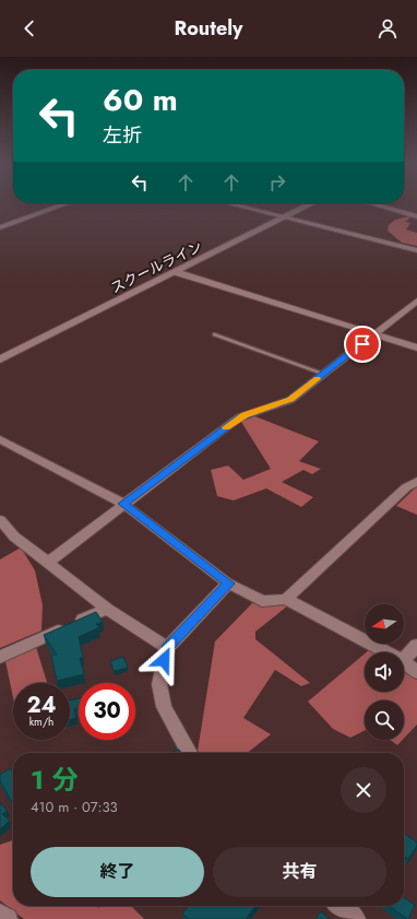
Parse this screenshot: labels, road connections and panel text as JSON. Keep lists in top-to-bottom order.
{
  "streets": {
    "street": ["スクールライン"]
  },
  "north": "left",
  "page": {
    "header": "Routely",
    "turn": ["60 m", "左折"],
    "speed": "24 km/h",
    "limit": "30",
    "heading": ["1 分", "410 m · 07:33"],
    "buttons": ["終了", "共有"]
  }
}
